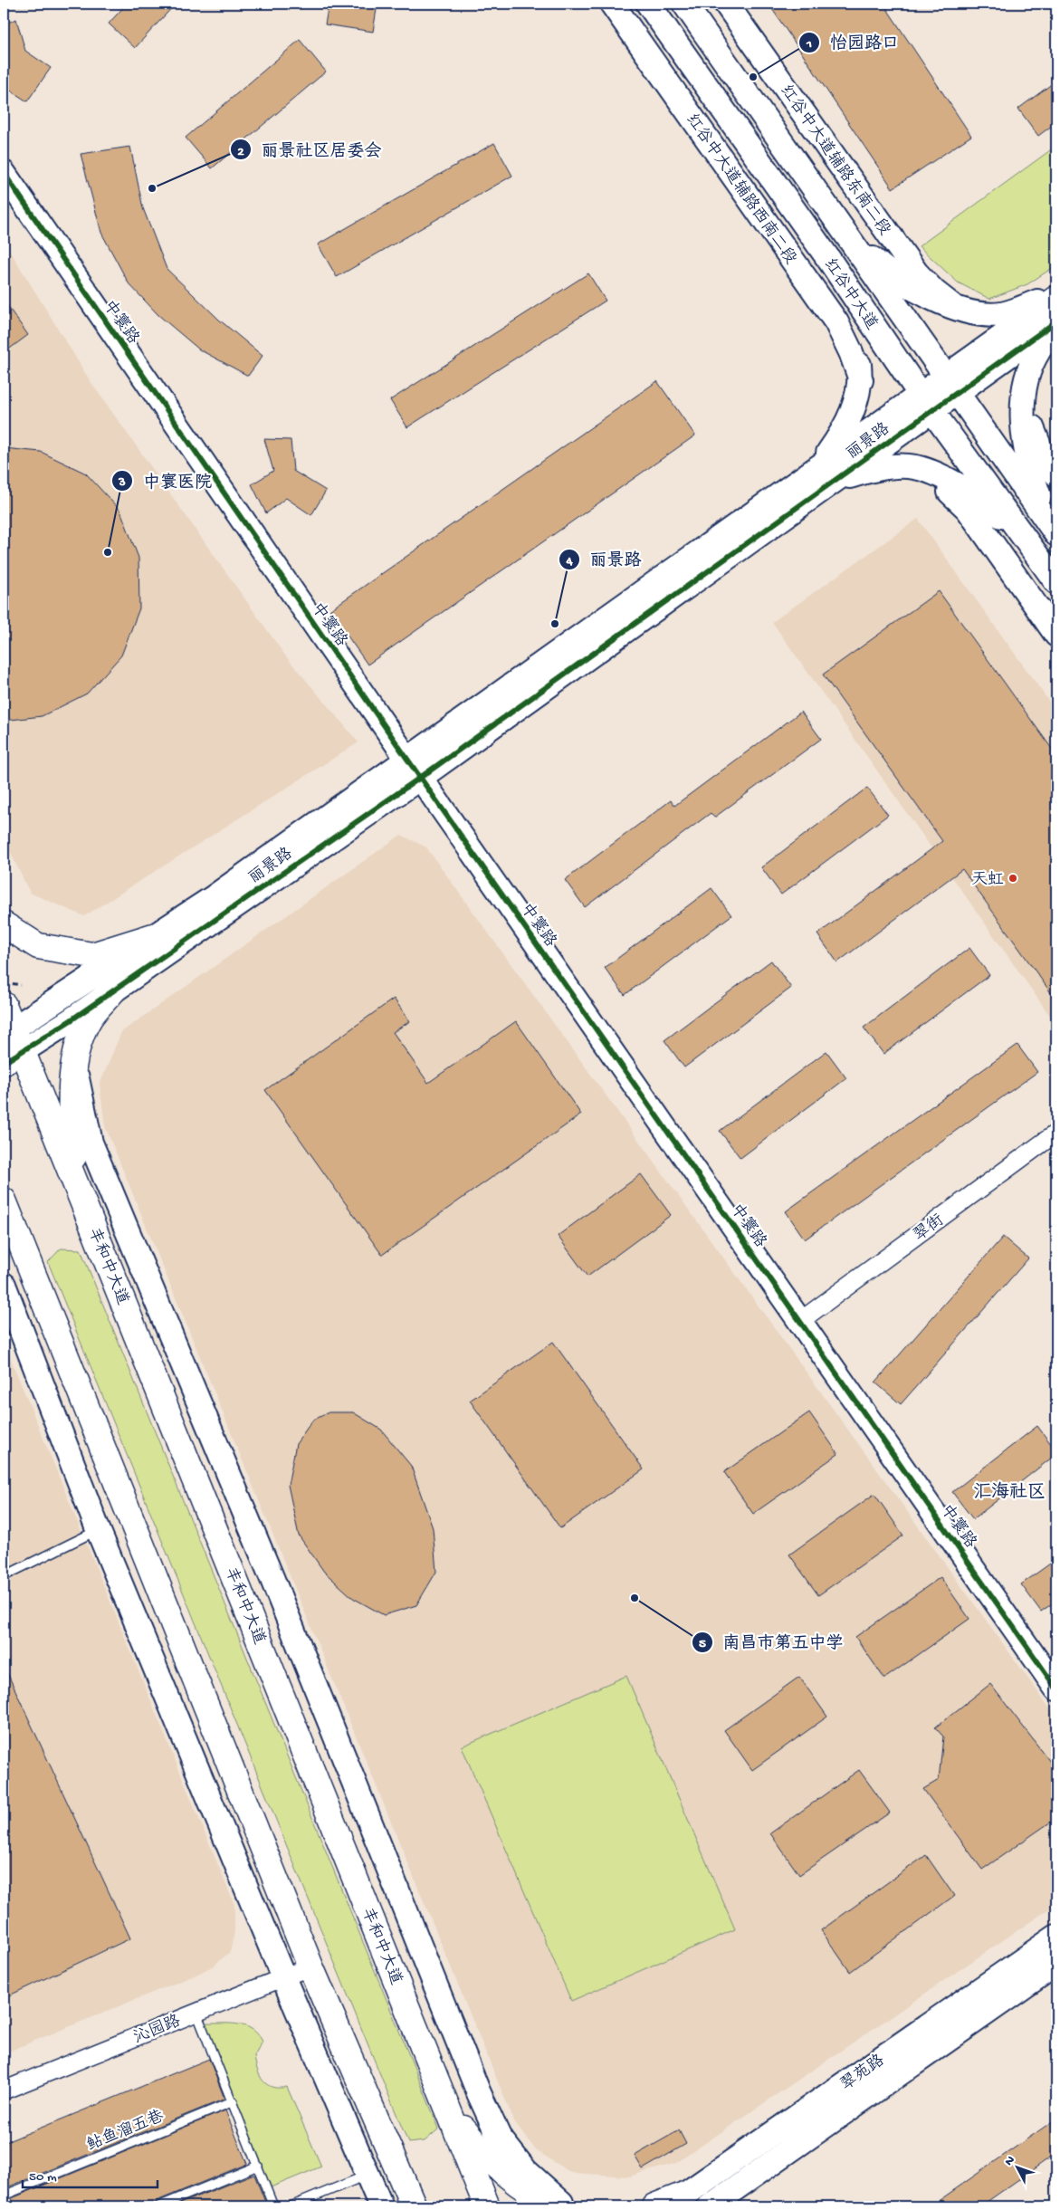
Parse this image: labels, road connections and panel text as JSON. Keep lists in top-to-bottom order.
{
  "streets": {
    "main road": [
      "红谷中大道辅路东南二段",
      "红谷中大道辅路西南二段",
      "红谷中大道",
      "中寰路",
      "丽景路",
      "丰和中大道",
      "翠苑路"
    ],
    "street": ["翠街", "沁园路"],
    "lane": ["鲇鱼溜五巷"]
  },
  "crossings": [
    ["红谷中大道", "丽景路"],
    ["中寰路", "丽景路"],
    ["中寰路", "翠街"],
    ["丽景路", "丰和中大道"]
  ],
  "districts": ["汇海社区"],
  "places": [
    "怡园路口",
    "丽景社区居委会",
    "中寰医院",
    "丽景路",
    "天虹",
    "南昌市第五中学"
  ],
  "scale_bar": "50 m",
  "north": "top left"
}
